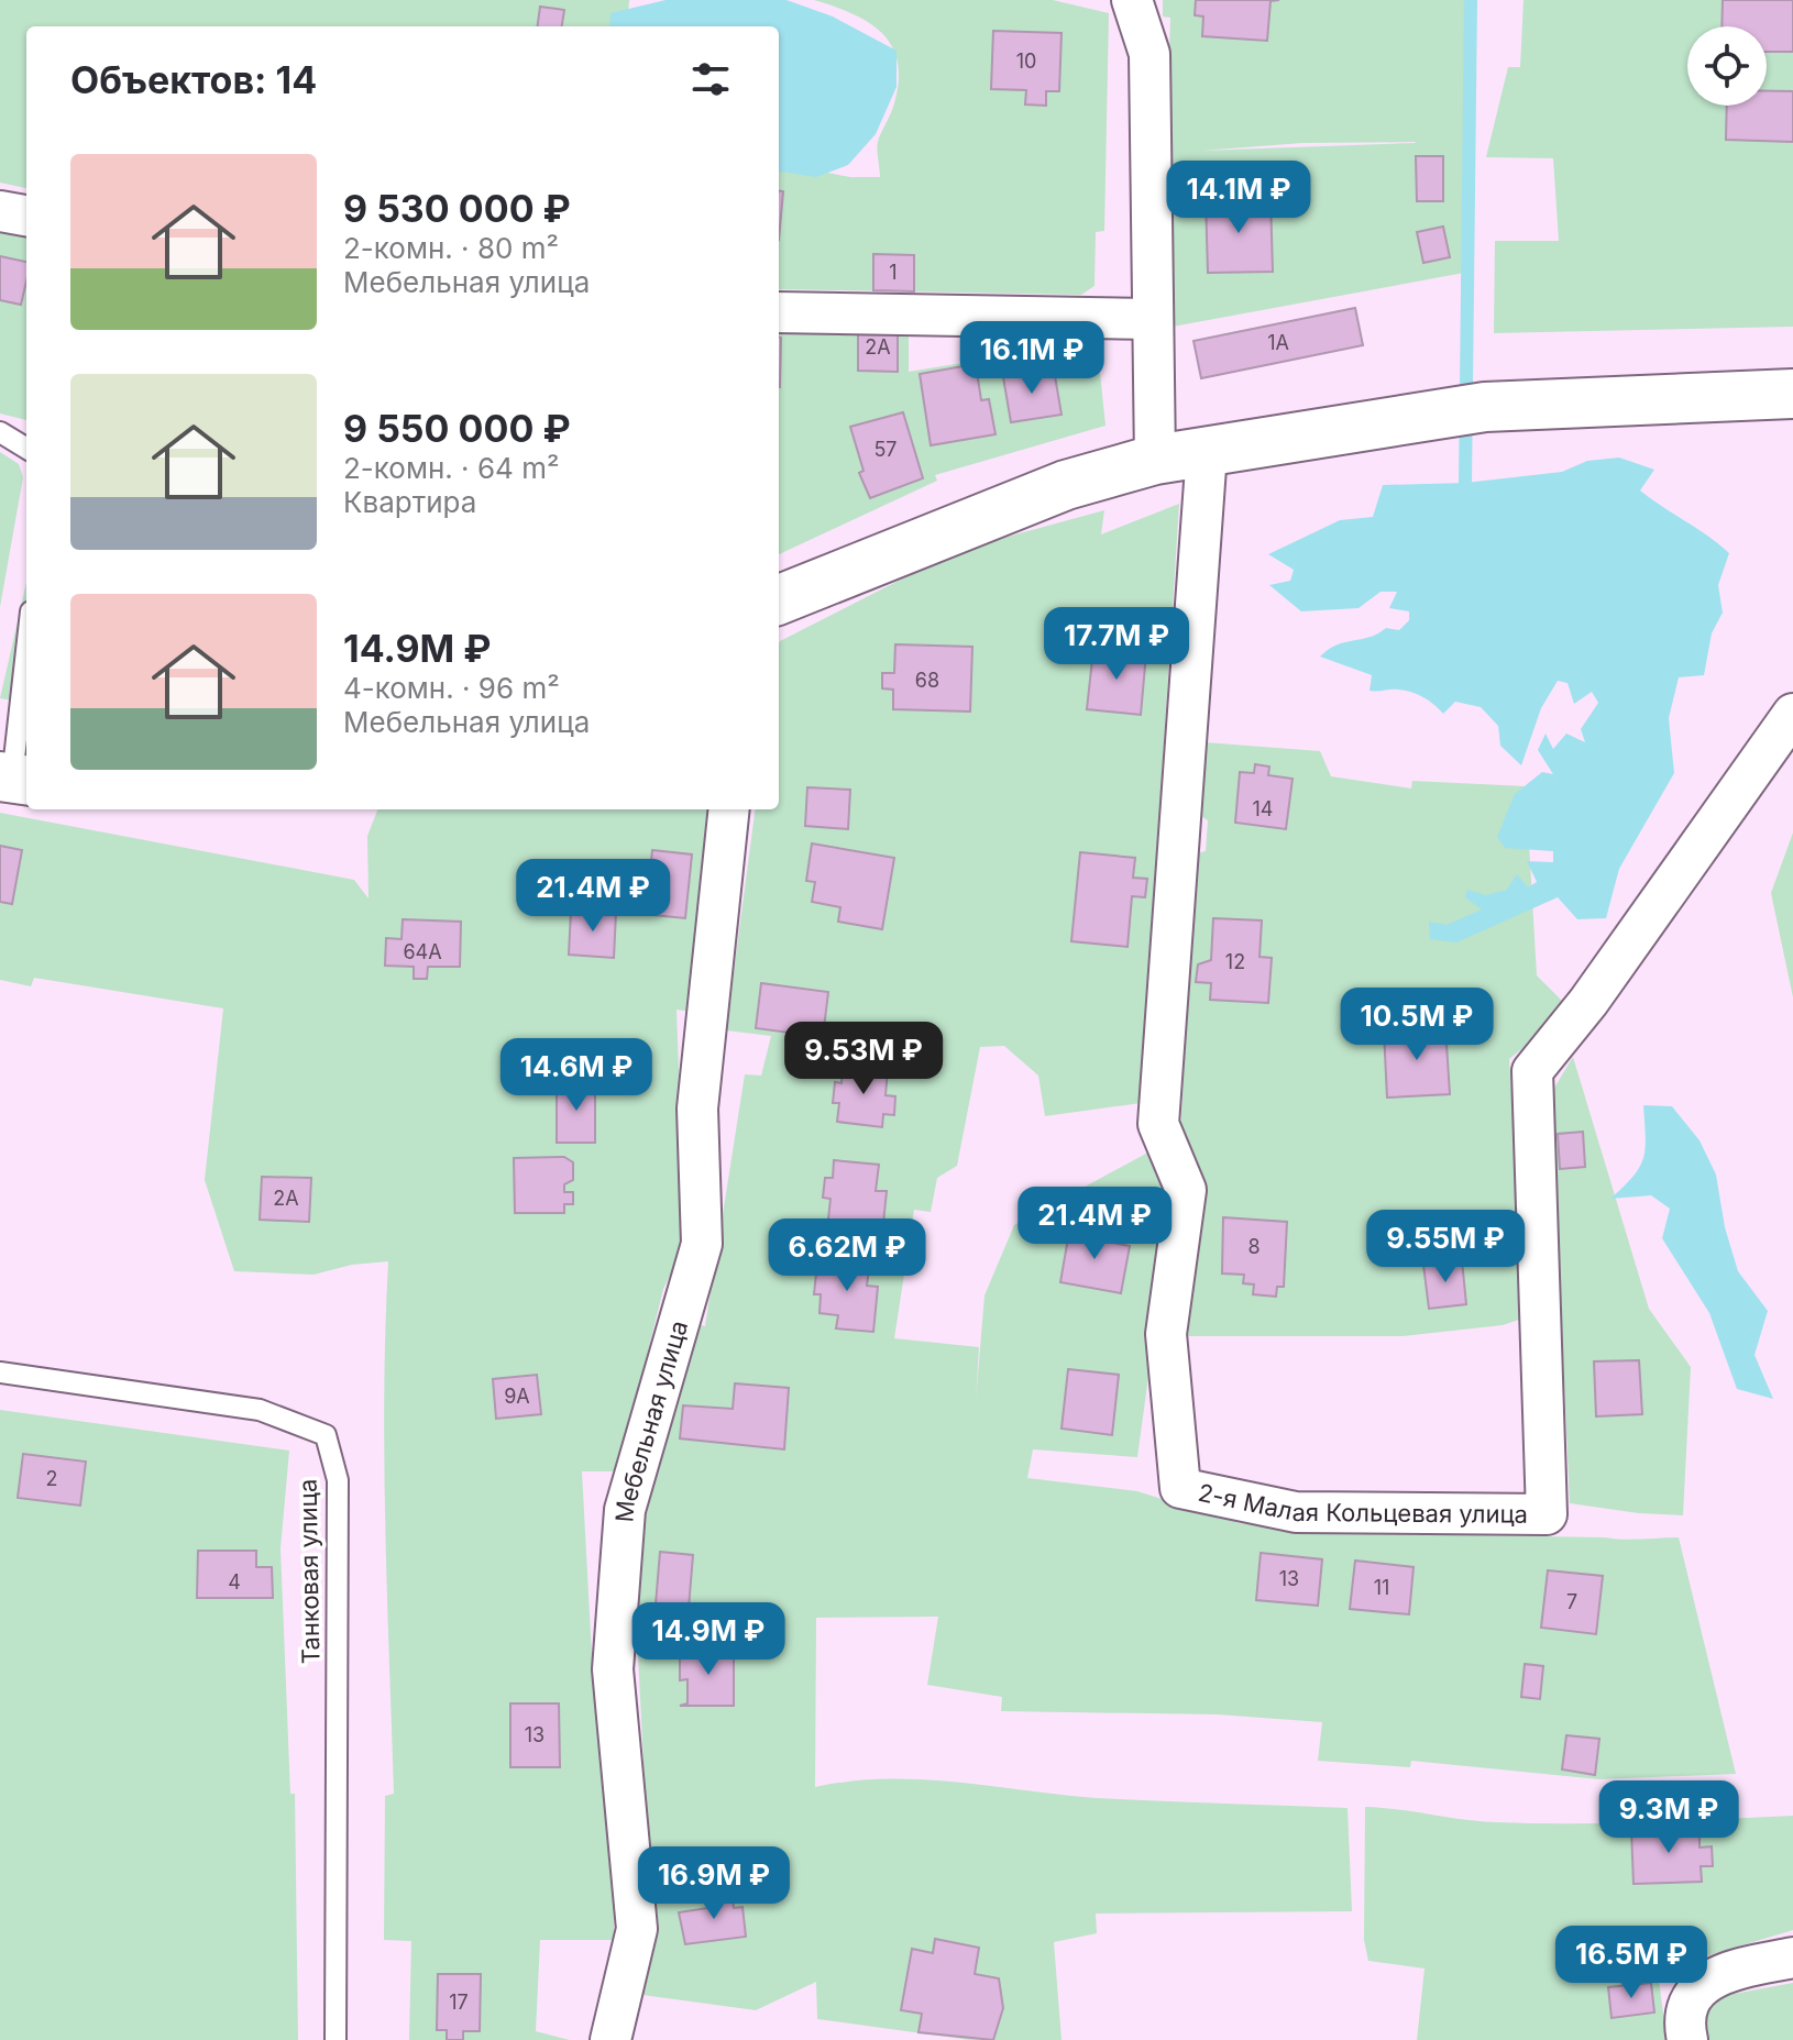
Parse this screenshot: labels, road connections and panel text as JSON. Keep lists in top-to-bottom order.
{
  "streets": {
    "street": ["Мебельная улица", "2-я Малая Кольцевая улица"],
    "lane": ["Танковая улица"]
  },
  "house_numbers": [
    "10",
    "1",
    "1А",
    "2А",
    "57",
    "68",
    "14",
    "64А",
    "12",
    "2А",
    "8",
    "9А",
    "2",
    "13",
    "4",
    "11",
    "7",
    "13",
    "17"
  ],
  "page": {
    "heading": "Объектов: 14",
    "list": [
      {
        "name": "9 530 000 ₽",
        "note": "2-комн. · 80 m² · Мебельная улица"
      },
      {
        "name": "9 550 000 ₽",
        "note": "2-комн. · 64 m² · Квартира"
      },
      {
        "name": "14.9M ₽",
        "note": "4-комн. · 96 m² · Мебельная улица"
      }
    ],
    "price": [
      "14.1M ₽",
      "16.1M ₽",
      "17.7M ₽",
      "21.4M ₽",
      "10.5M ₽",
      "9.53M ₽",
      "14.6M ₽",
      "21.4M ₽",
      "9.55M ₽",
      "6.62M ₽",
      "14.9M ₽",
      "9.3M ₽",
      "16.9M ₽",
      "16.5M ₽"
    ]
  }
}
